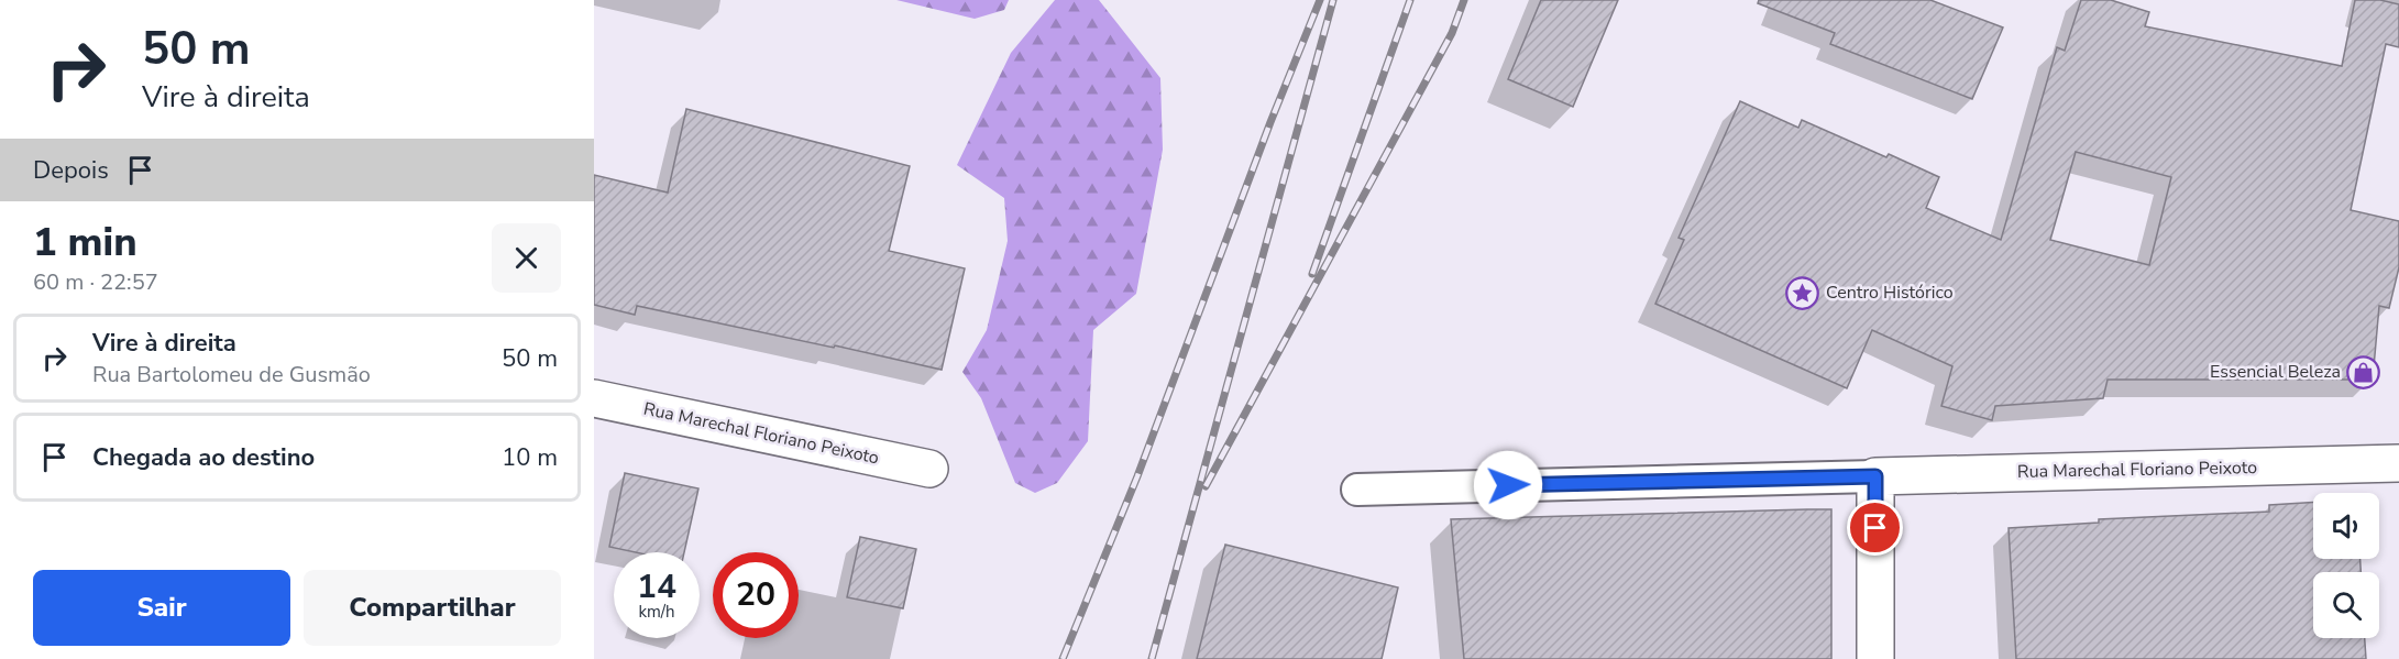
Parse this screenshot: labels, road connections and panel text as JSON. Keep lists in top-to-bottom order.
{
  "streets": {
    "street": ["Rua Marechal Floriano Peixoto"]
  },
  "places": {
    "place": ["Centro Histórico"],
    "shop": ["Essencial Beleza"]
  },
  "page": {
    "turn": ["50 m", "Vire à direita"],
    "then": "Depois",
    "heading": ["1 min", "60 m · 22:57"],
    "list": [
      {
        "name": "Vire à direita",
        "note": "Rua Bartolomeu de Gusmão",
        "value": "50 m"
      },
      {
        "name": "Chegada ao destino",
        "value": "10 m"
      }
    ],
    "speed": "14 km/h",
    "limit": "20",
    "buttons": ["Sair", "Compartilhar"]
  }
}
